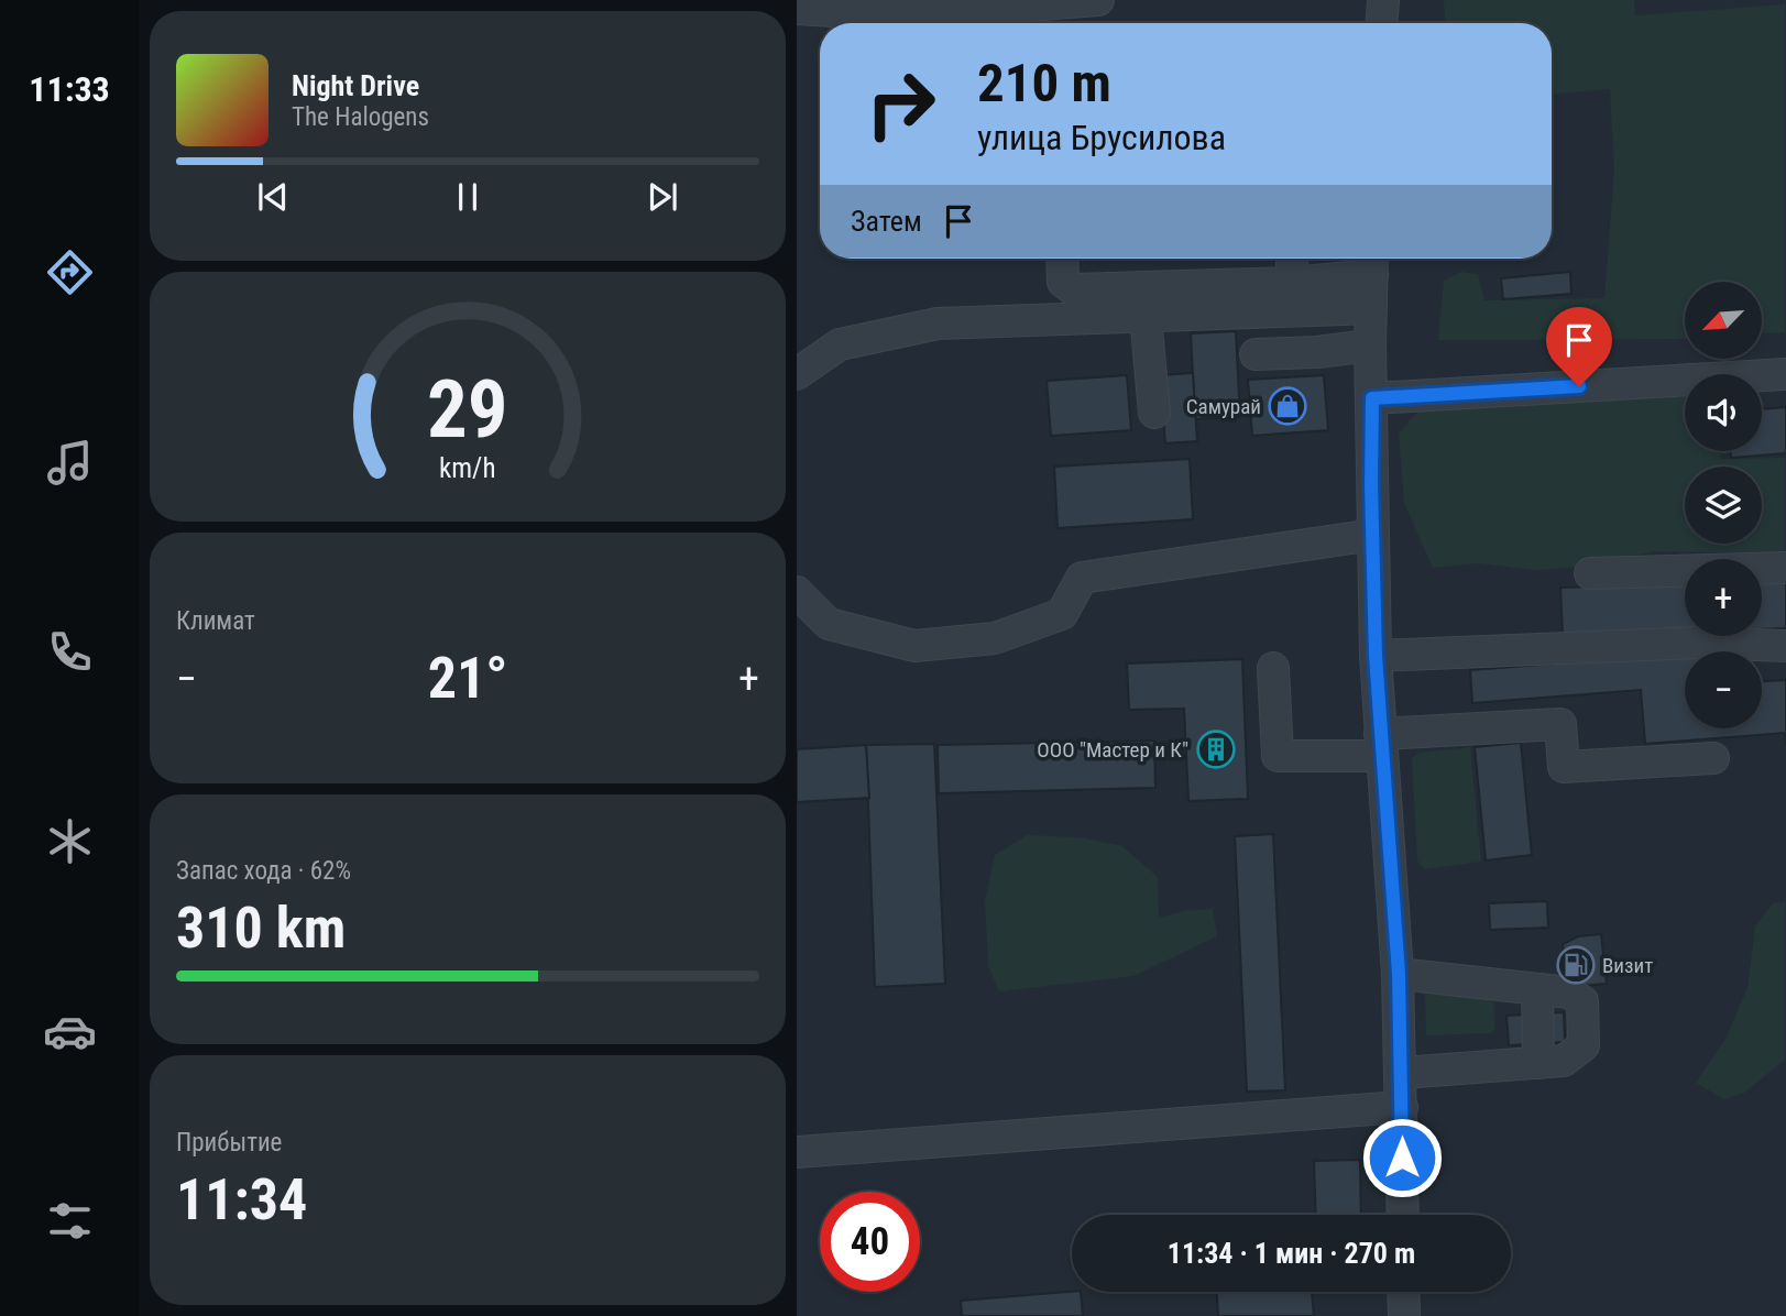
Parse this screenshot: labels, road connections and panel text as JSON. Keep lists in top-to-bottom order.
{
  "places": {
    "shop": ["Самурай"],
    "building": ["ООО \"Мастер и К\""],
    "fuel station": ["Визит"]
  },
  "north": "bottom left",
  "page": {
    "tabs": "11:33",
    "turn": ["210 m", "улица Брусилова"],
    "song": ["Night Drive", "The Halogens"],
    "then": "Затем",
    "map_buttons": ["+", "−"],
    "tile": [
      "Климат",
      ["Запас хода · 62%", "310 km"],
      ["Прибытие", "11:34"]
    ],
    "heat": ["−", "21°", "+"],
    "limit": "40",
    "trip": "11:34 · 1 мин · 270 m",
    "gauge": ["29", "km/h"]
  }
}
